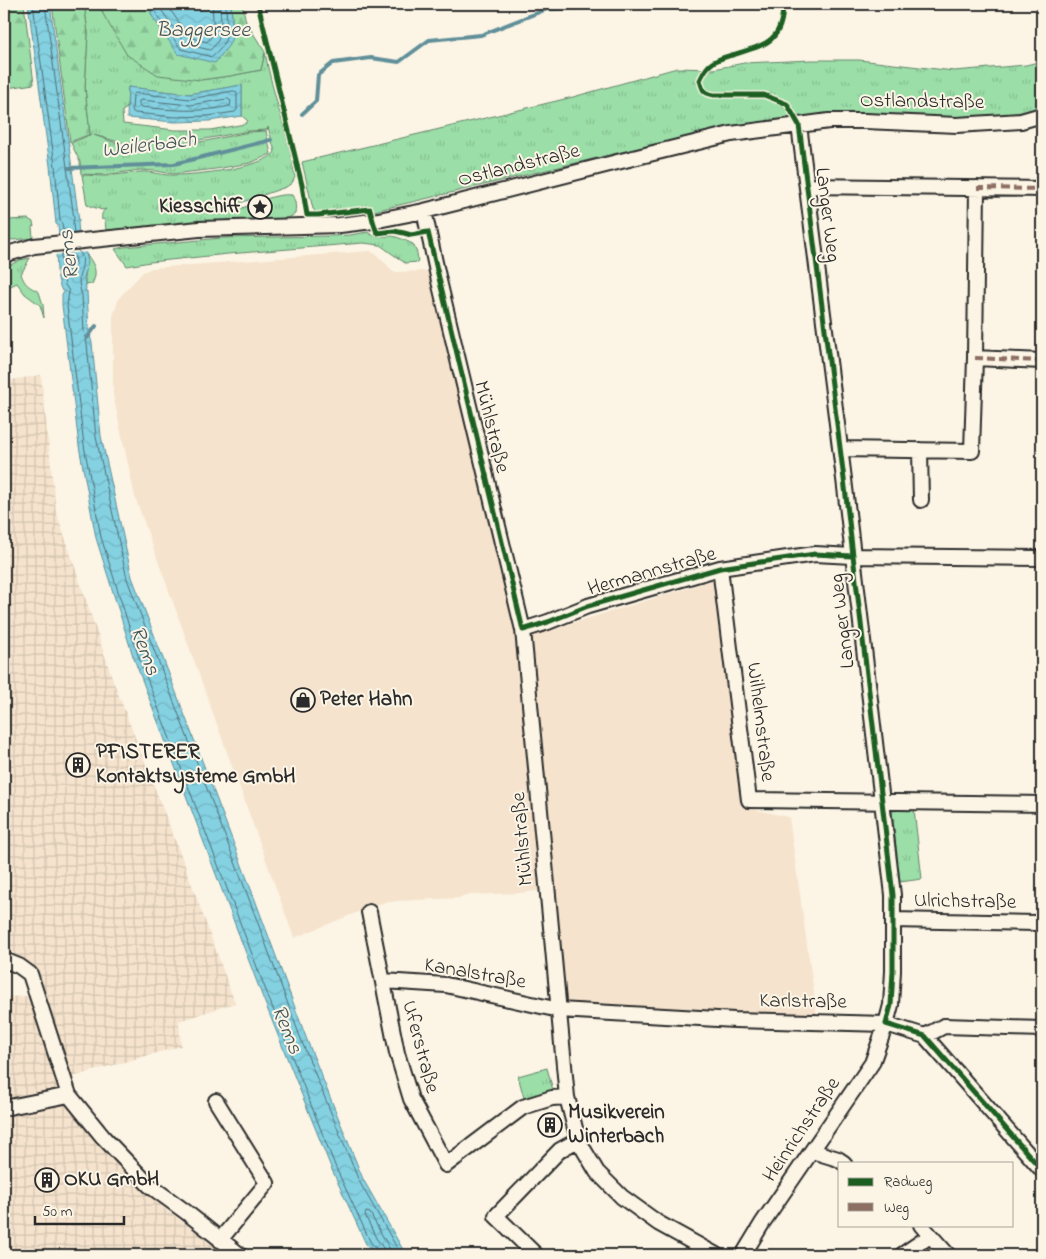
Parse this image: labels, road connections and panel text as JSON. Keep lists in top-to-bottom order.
{
  "streets": {
    "street": [
      "Ostlandstraße",
      "Langer Weg",
      "Mühlstraße",
      "Hermannstraße",
      "Wilhelmstraße",
      "Ulrichstraße",
      "Kanalstraße",
      "Karlstraße",
      "Uferstraße",
      "Heinrichstraße"
    ]
  },
  "crossings": [
    ["Ostlandstraße", "Langer Weg"],
    ["Ostlandstraße", "Mühlstraße"],
    ["Langer Weg", "Hermannstraße"],
    ["Langer Weg", "Wilhelmstraße"],
    ["Langer Weg", "Ulrichstraße"],
    ["Langer Weg", "Karlstraße"],
    ["Langer Weg", "Heinrichstraße"],
    ["Mühlstraße", "Hermannstraße"],
    ["Mühlstraße", "Kanalstraße"],
    ["Mühlstraße", "Karlstraße"],
    ["Mühlstraße", "Uferstraße"],
    ["Hermannstraße", "Wilhelmstraße"],
    ["Kanalstraße", "Karlstraße"],
    ["Kanalstraße", "Uferstraße"],
    ["Karlstraße", "Heinrichstraße"]
  ],
  "water": ["Baggersee", "Weilerbach", "Rems"],
  "places": {
    "place": ["Kiesschiff"],
    "shop": ["Peter Hahn"],
    "building": ["PFISTERER Kontaktsysteme GmbH", "Musikverein Winterbach", "OKU GmbH"]
  },
  "legend": ["Radweg", "Weg"],
  "scale_bar": "50 m"
}
